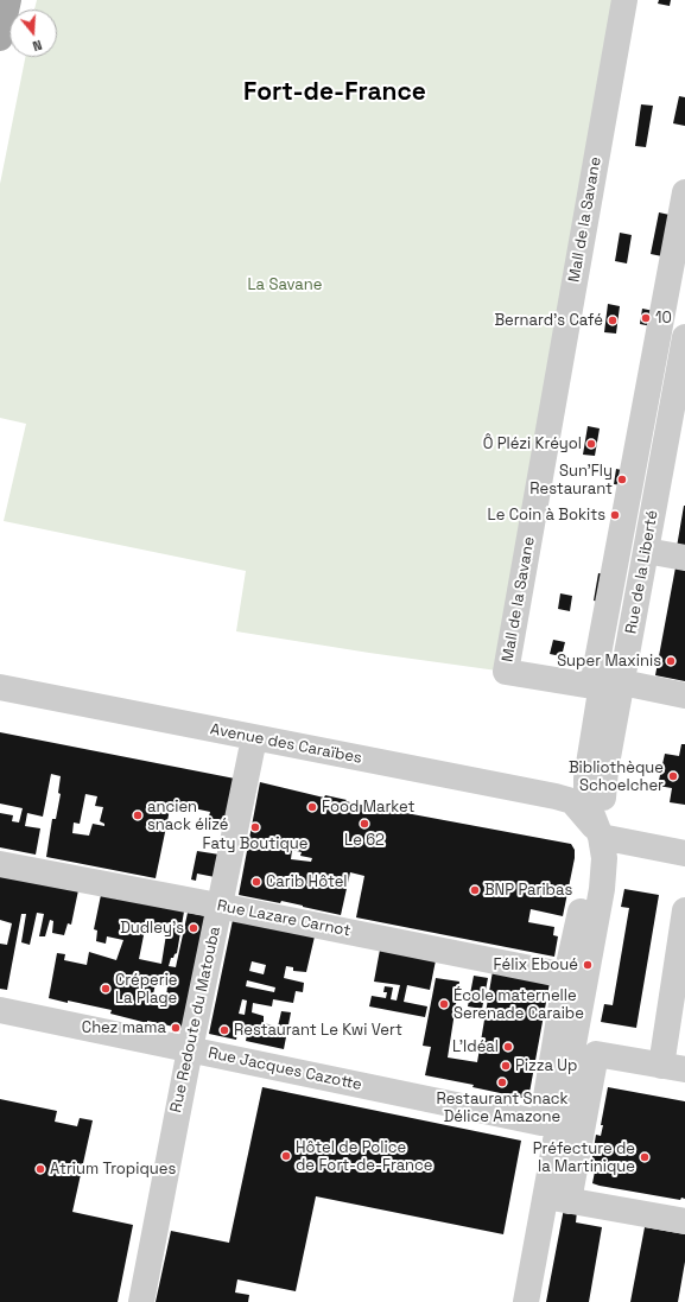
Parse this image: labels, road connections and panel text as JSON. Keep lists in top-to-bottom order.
{
  "streets": {
    "street": [
      "Mall de la Savane",
      "Rue de la Liberté",
      "Avenue des Caraïbes",
      "Rue Lazare Carnot",
      "Rue Redoute du Matouba",
      "Rue Jacques Cazotte"
    ]
  },
  "crossings": [
    ["Rue de la Liberté", "Avenue des Caraïbes"],
    ["Avenue des Caraïbes", "Rue Redoute du Matouba"],
    ["Rue Lazare Carnot", "Rue Redoute du Matouba"],
    ["Rue Redoute du Matouba", "Rue Jacques Cazotte"]
  ],
  "districts": ["Fort-de-France"],
  "parks": ["La Savane"],
  "places": [
    "10",
    "Bernard's Café",
    "Ô Plézi Kréyol",
    "Sun'Fly Restaurant",
    "Le Coin à Bokits",
    "Super Maxinis",
    "Bibliothèque Schoelcher",
    "Food Market",
    "ancien snack élizé",
    "Le 62",
    "Faty Boutique",
    "Carib Hôtel",
    "BNP Paribas",
    "Dudley's",
    "Félix Eboué",
    "Créperie La Plage",
    "École maternelle Serenade Caraibe",
    "Chez mama",
    "Restaurant Le Kwi Vert",
    "L'Idéal",
    "Pizza Up",
    "Restaurant Snack Délice Amazone",
    "Hôtel de Police de Fort-de-France",
    "Préfecture de la Martinique",
    "Atrium Tropiques"
  ],
  "north": "bottom"
}
